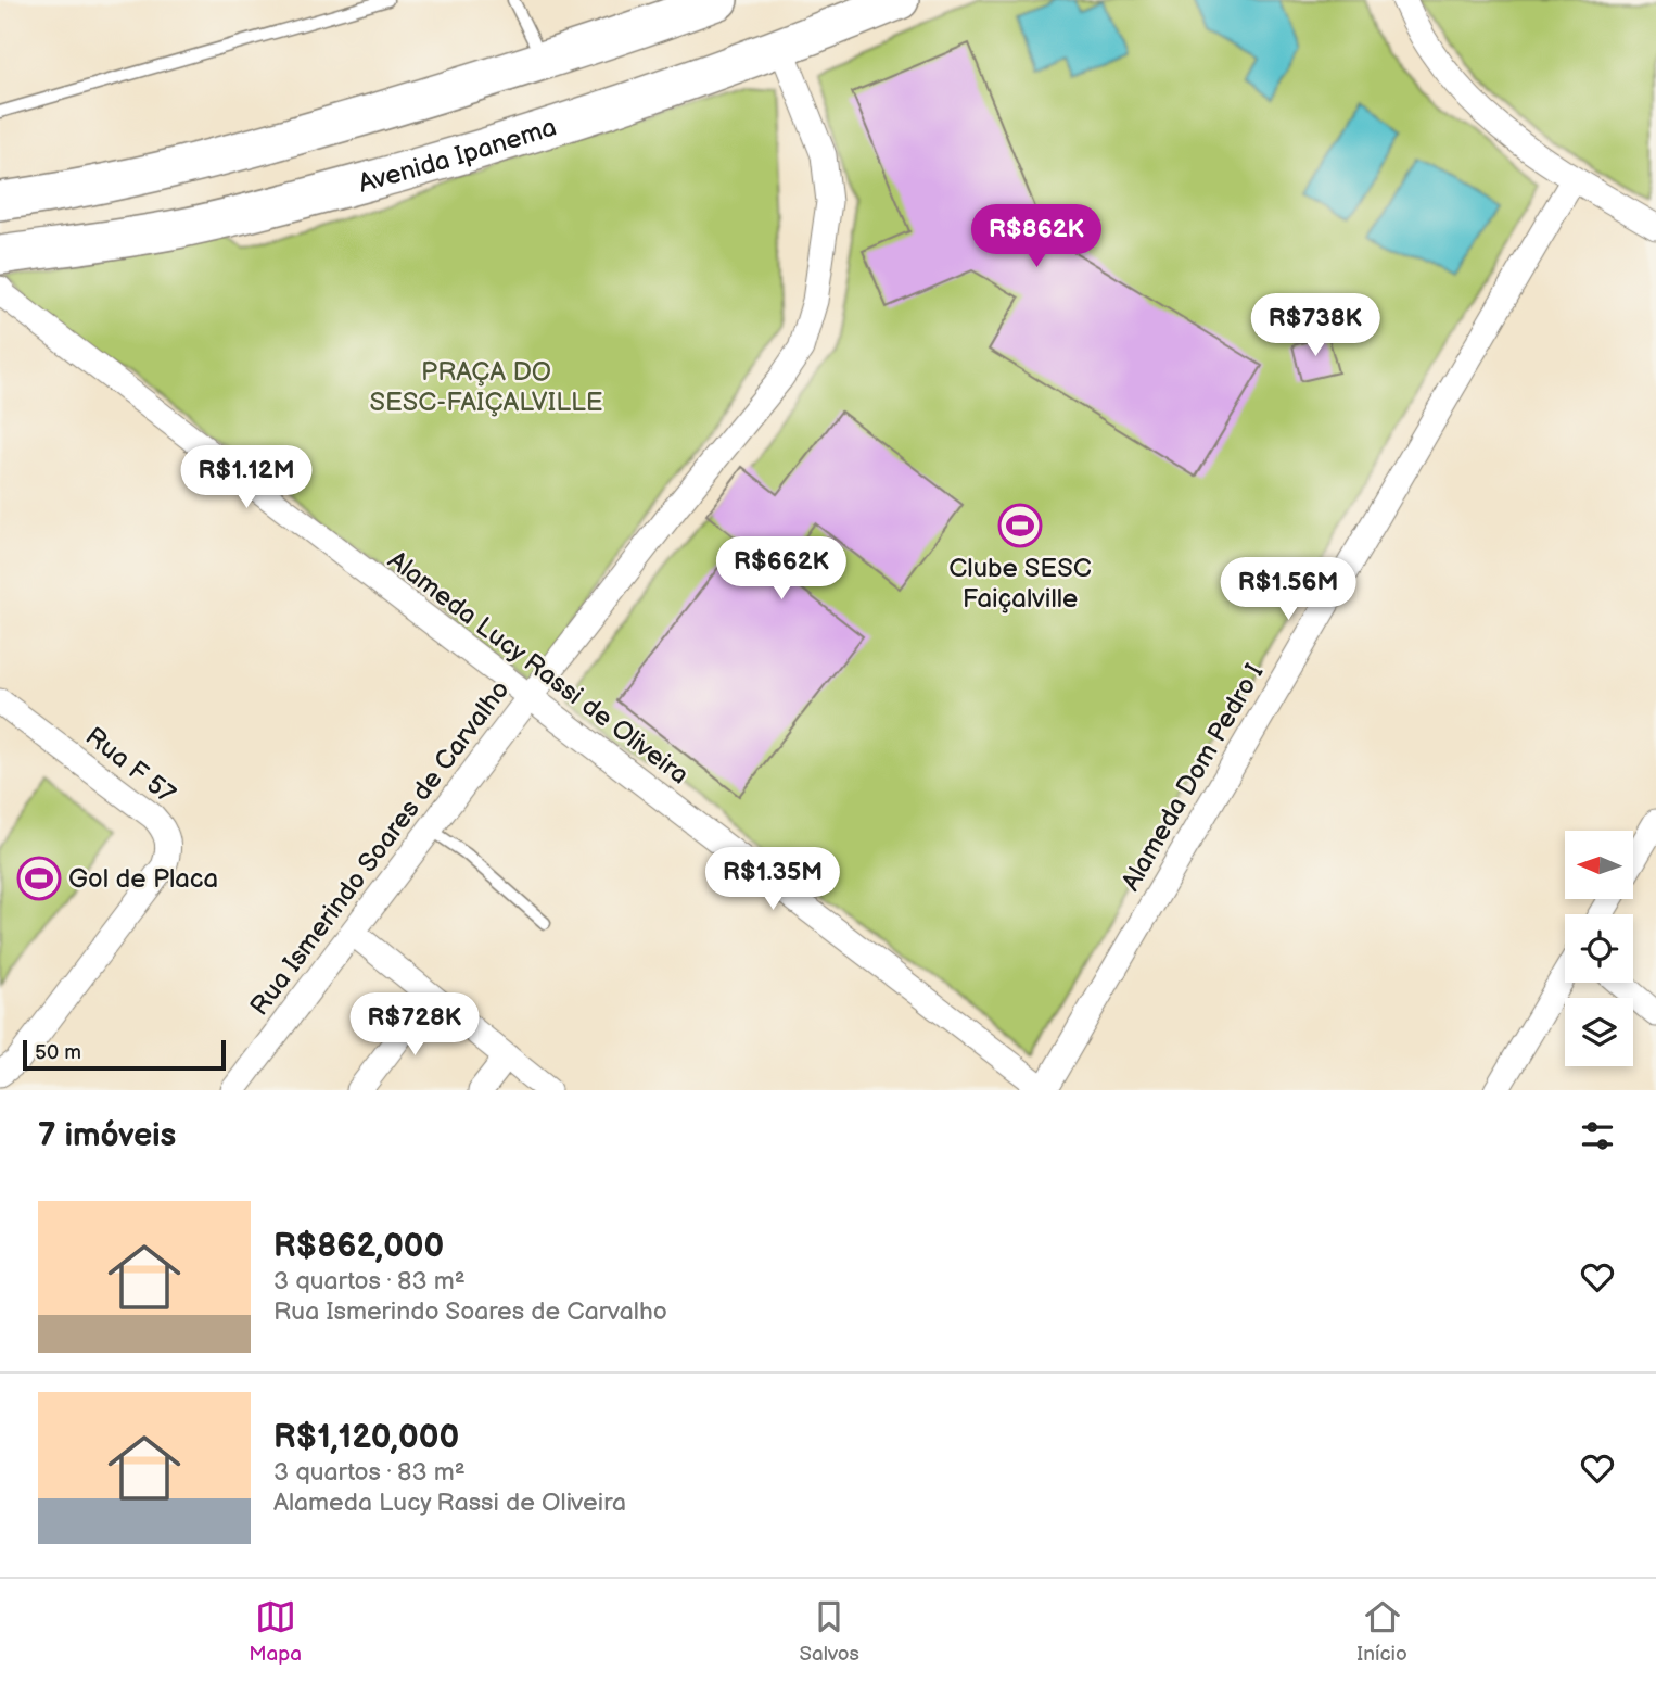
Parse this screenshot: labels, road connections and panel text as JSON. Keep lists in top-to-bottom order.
{
  "streets": {
    "main road": ["Avenida Ipanema"],
    "street": [
      "Alameda Lucy Rassi de Oliveira",
      "Rua F 57",
      "Alameda Dom Pedro I",
      "Rua Ismerindo Soares de Carvalho"
    ]
  },
  "crossings": [
    ["Avenida Ipanema", "Rua Ismerindo Soares de Carvalho"],
    ["Alameda Lucy Rassi de Oliveira", "Alameda Dom Pedro I"],
    ["Alameda Lucy Rassi de Oliveira", "Rua Ismerindo Soares de Carvalho"]
  ],
  "parks": ["PRAÇA DO SESC-FAIÇALVILLE"],
  "places": {
    "sports": ["Clube SESC Faiçalville", "Gol de Placa"]
  },
  "scale_bar": "50 m",
  "north": "left",
  "page": {
    "price": [
      "R$862K",
      "R$738K",
      "R$1.12M",
      "R$662K",
      "R$1.56M",
      "R$1.35M",
      "R$728K"
    ],
    "scale": "50 m",
    "heading": "7 imóveis",
    "list": [
      {
        "name": "R$862,000",
        "note": "3 quartos · 83 m² · Rua Ismerindo Soares de Carvalho"
      },
      {
        "name": "R$1,120,000",
        "note": "3 quartos · 83 m² · Alameda Lucy Rassi de Oliveira"
      }
    ],
    "tabs": ["Mapa", "Salvos", "Início"]
  }
}
